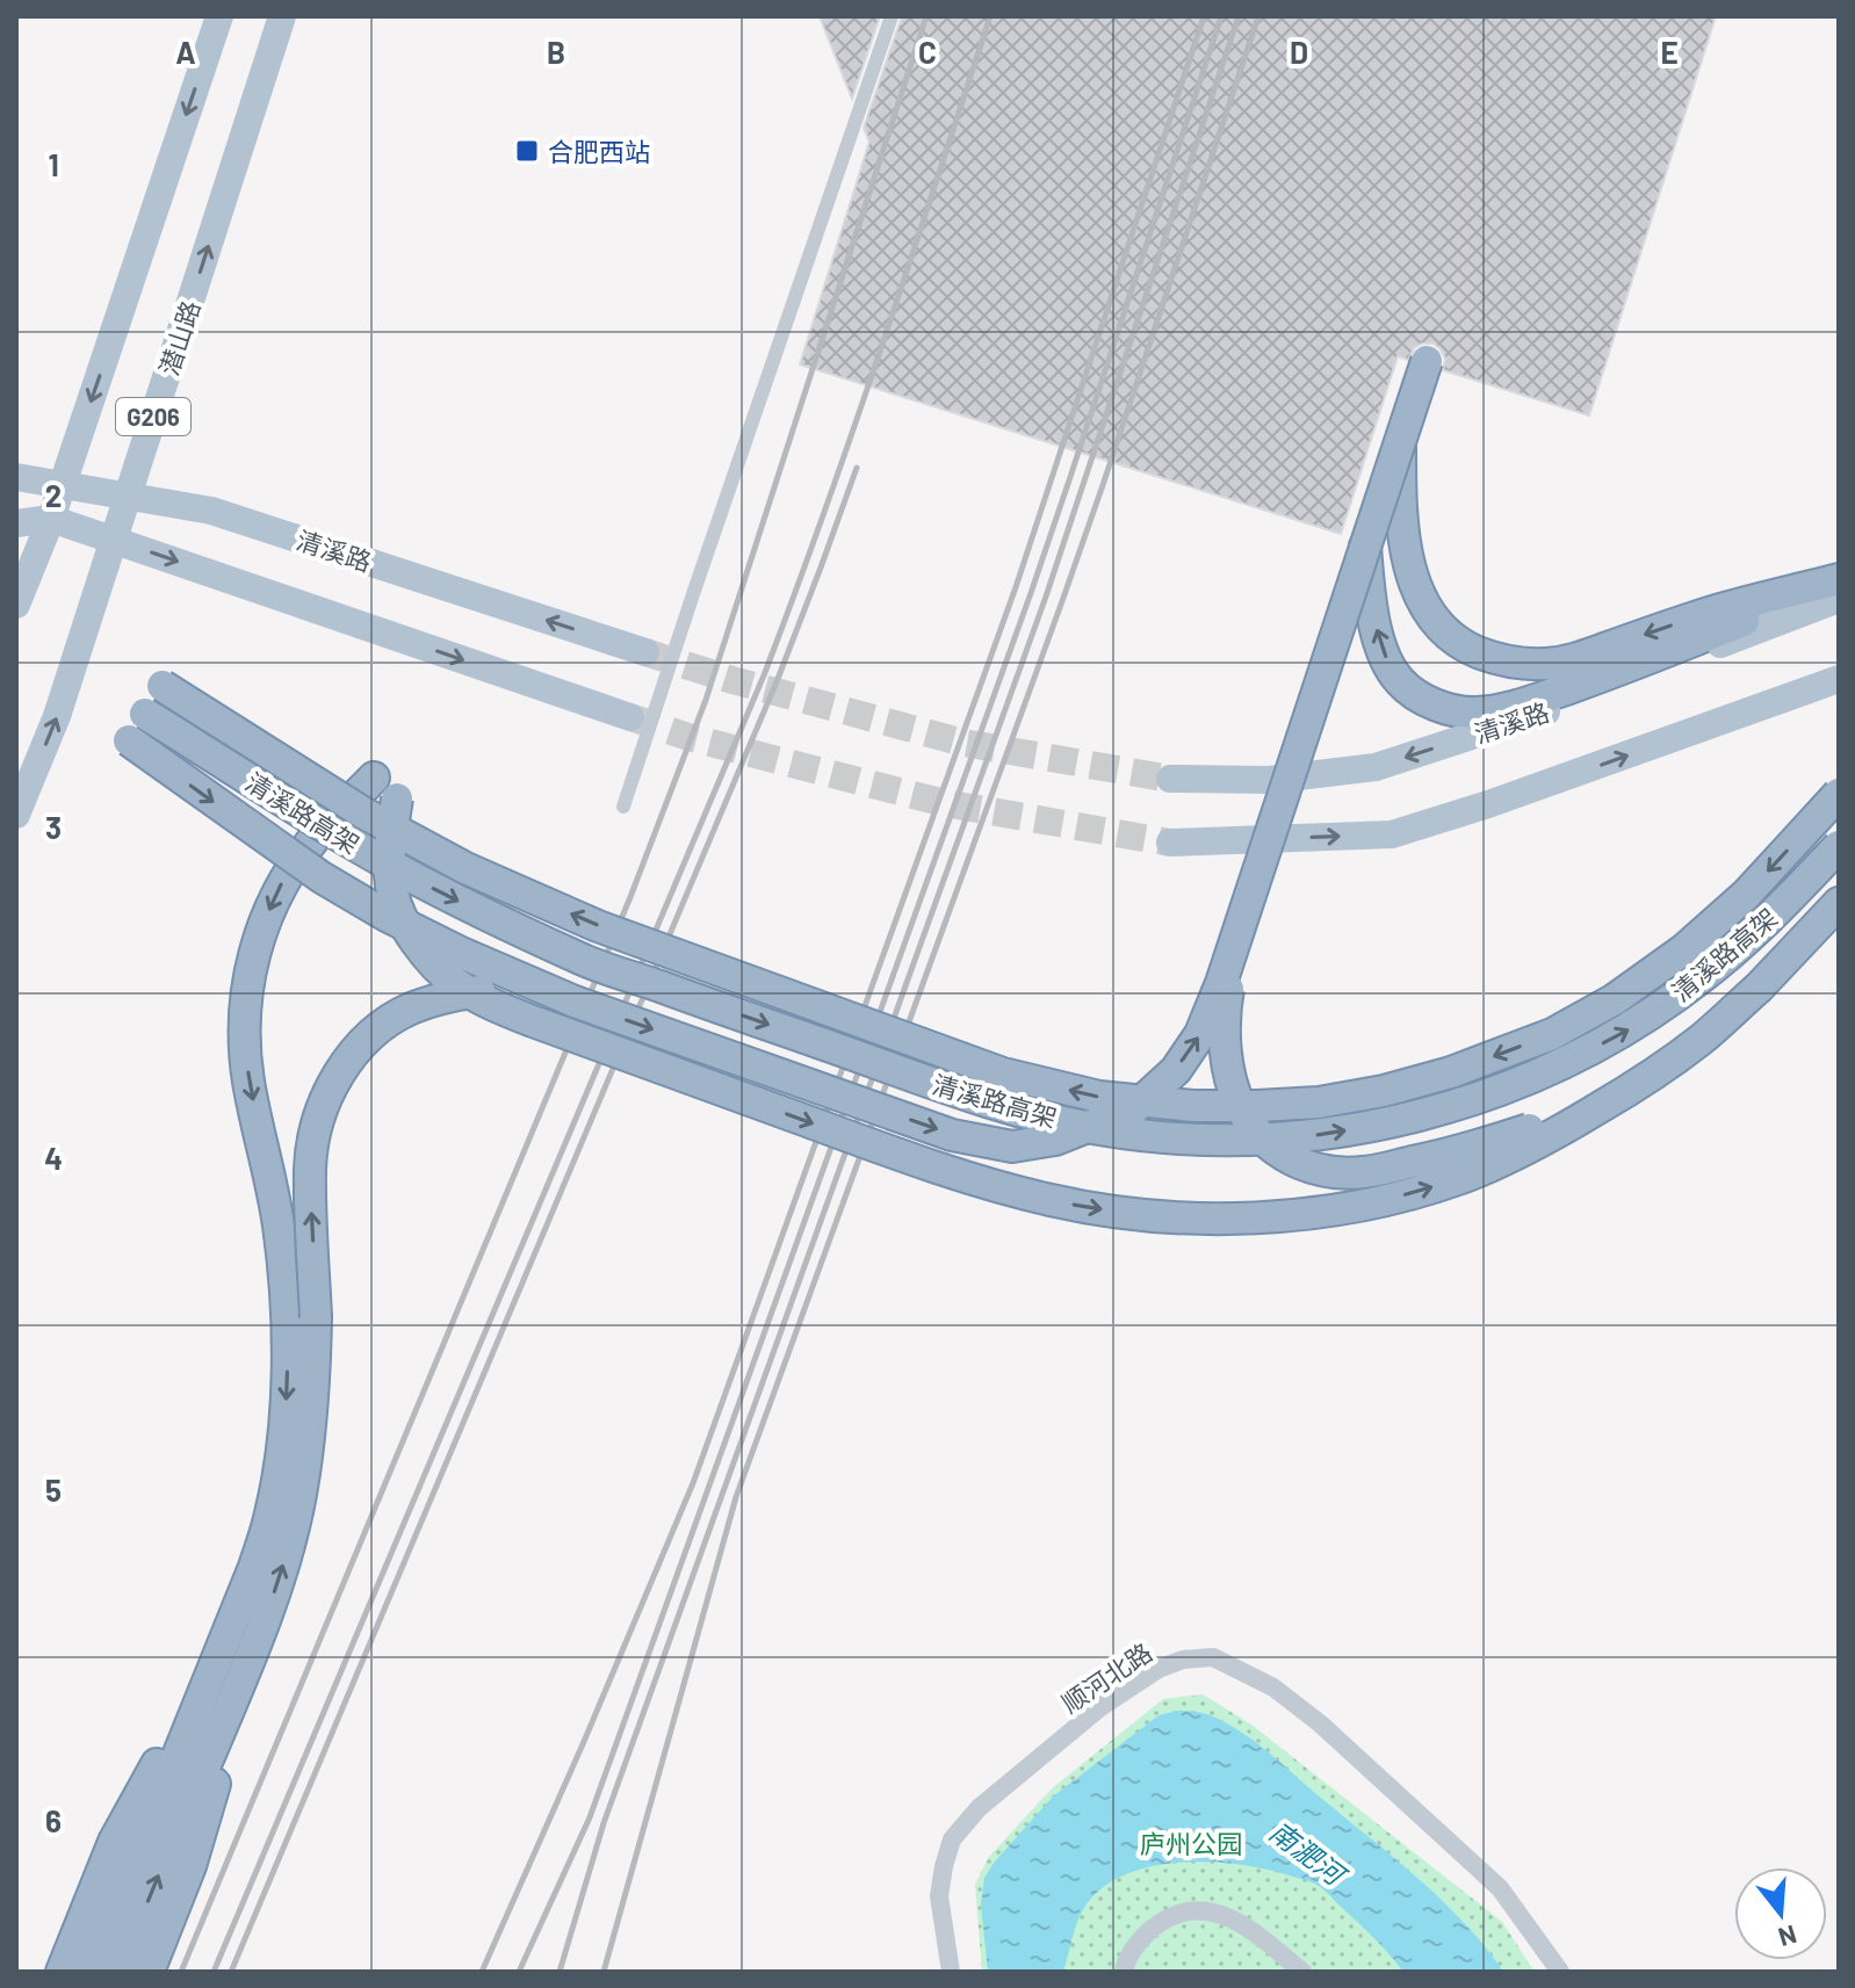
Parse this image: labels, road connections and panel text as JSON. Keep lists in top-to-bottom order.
{
  "streets": {
    "highway": ["清溪路高架"],
    "main road": ["潜山路", "G206", "清溪路"],
    "street": ["顺河北路"]
  },
  "crossings": [
    ["潜山路", "清溪路"],
    ["G206", "清溪路"]
  ],
  "water": ["南淝河"],
  "parks": ["庐州公园"],
  "places": {
    "transit": ["合肥西站"]
  },
  "north": "bottom",
  "grid": {
    "columns": [
      "A",
      "B",
      "C",
      "D",
      "E"
    ],
    "rows": [
      "1",
      "2",
      "3",
      "4",
      "5",
      "6"
    ]
  }
}
